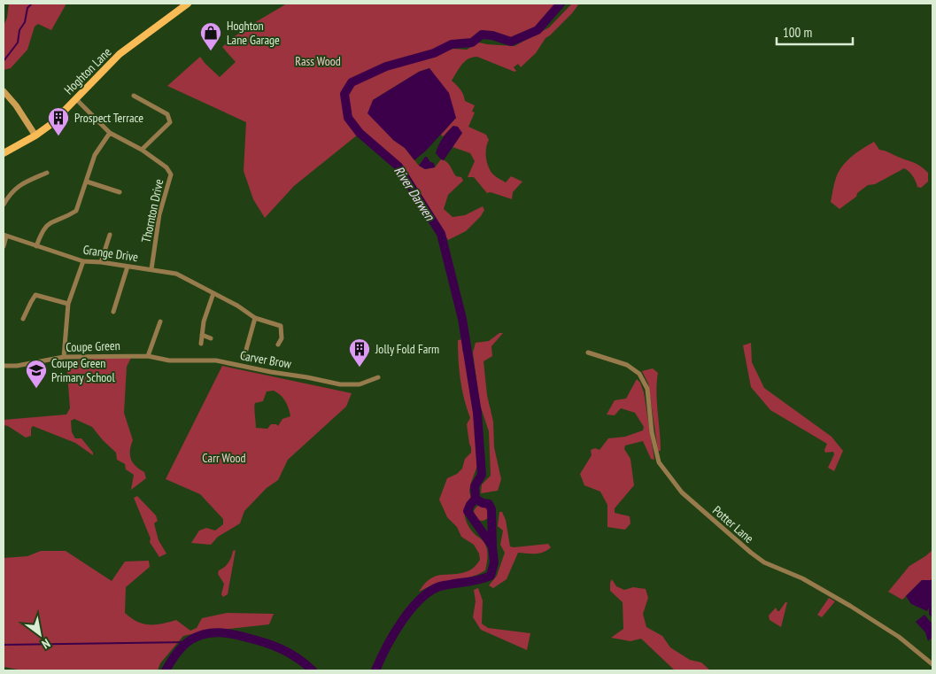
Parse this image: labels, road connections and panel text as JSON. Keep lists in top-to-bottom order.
{
  "streets": {
    "main road": ["Hoghton Lane"],
    "street": [
      "Thornton Drive",
      "Grange Drive",
      "Coupe Green",
      "Carver Brow",
      "Potter Lane"
    ]
  },
  "crossings": [
    ["Hoghton Lane", "Thornton Drive"],
    ["Thornton Drive", "Grange Drive"],
    ["Coupe Green", "Carver Brow"]
  ],
  "water": ["River Darwen"],
  "parks": ["Rass Wood", "Carr Wood"],
  "places": {
    "shop": ["Hoghton Lane Garage"],
    "building": ["Prospect Terrace", "Jolly Fold Farm"],
    "school or university": ["Coupe Green Primary School"]
  },
  "scale_bar": "100 m",
  "north": "bottom right"
}
